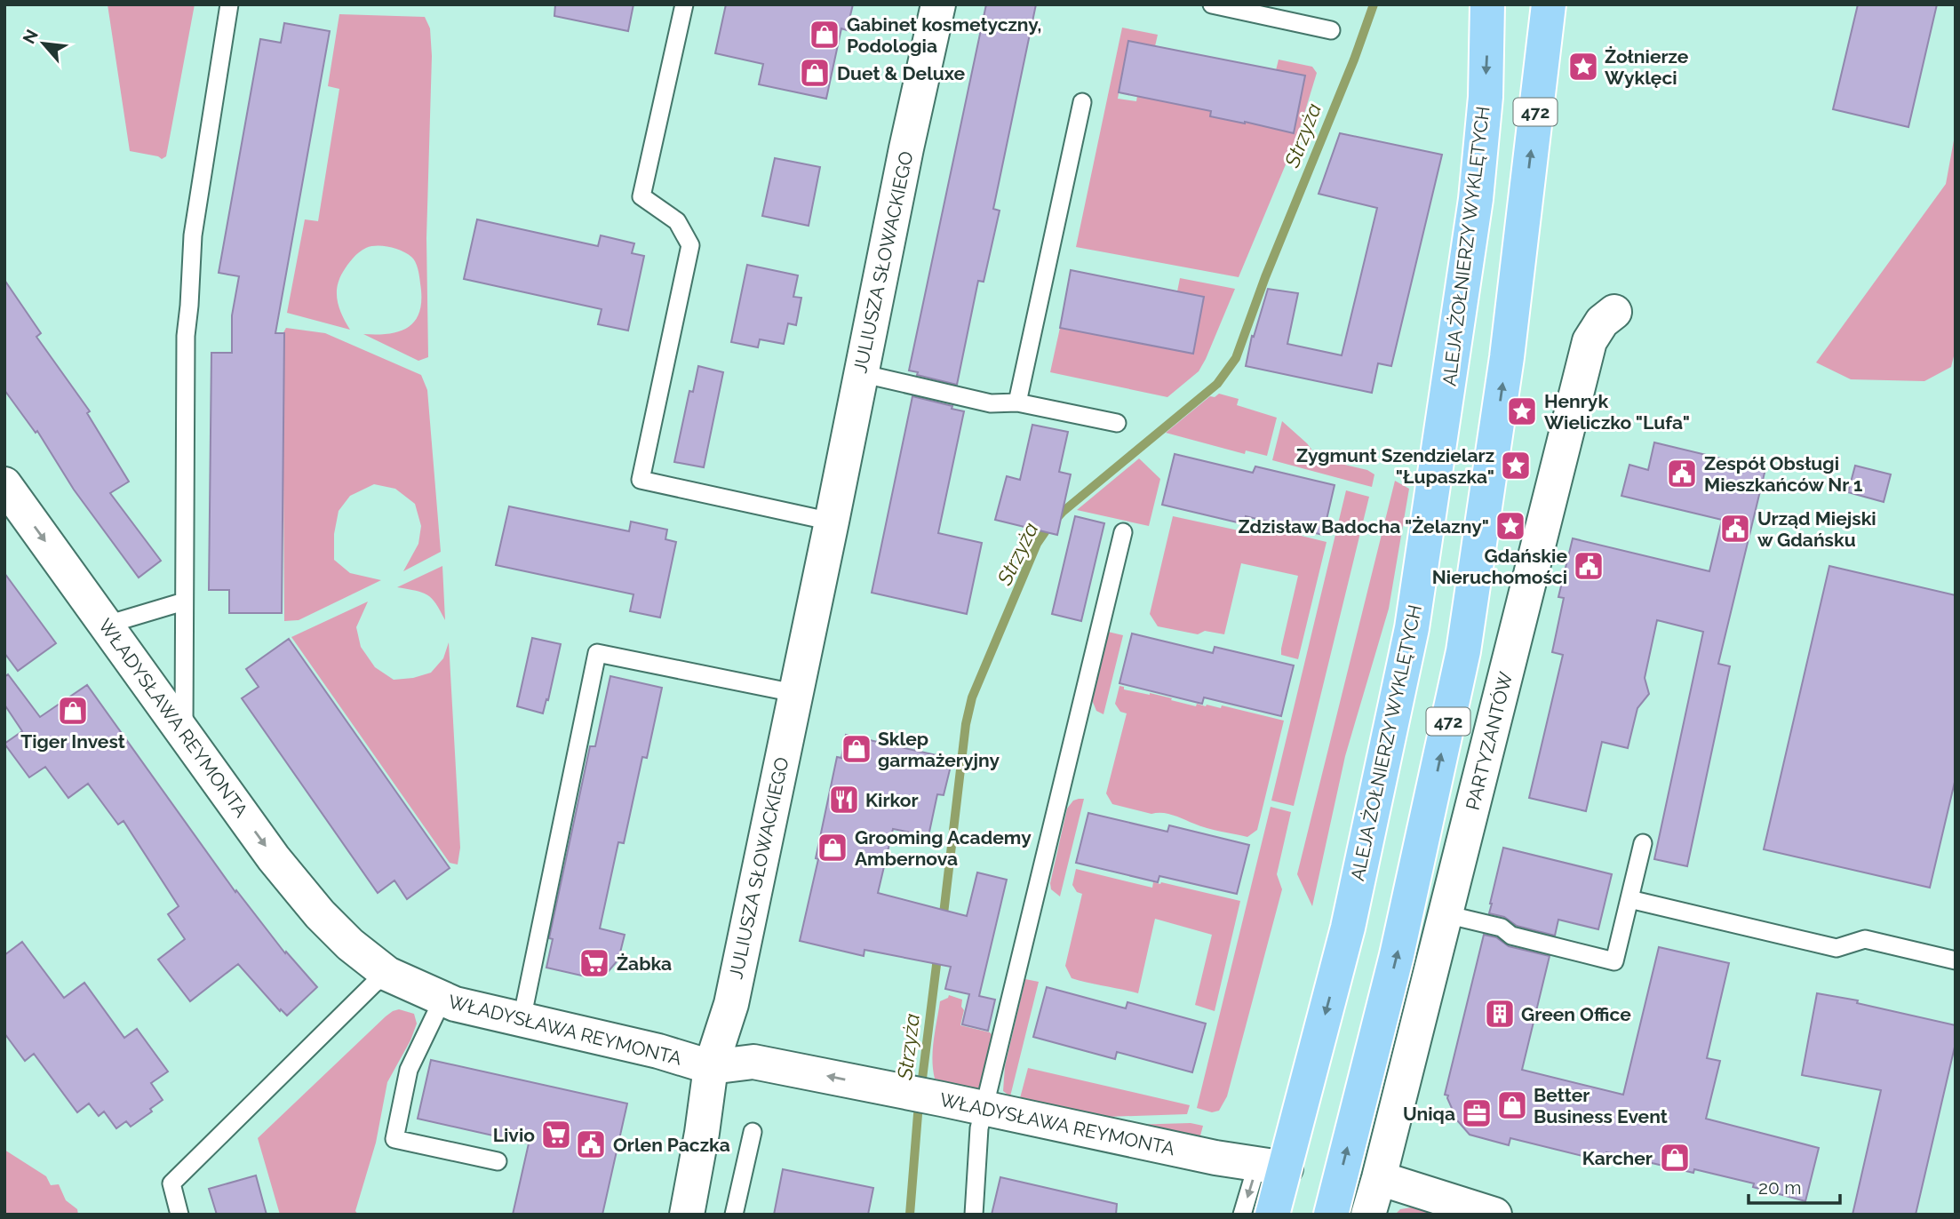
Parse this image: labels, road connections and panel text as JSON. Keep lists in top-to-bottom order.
{
  "streets": {
    "main road": ["472", "ALEJA ŻOŁNIERZY WYKLĘTYCH"],
    "street": ["JULIUSZA SŁOWACKIEGO", "WŁADYSŁAWA REYMONTA", "PARTYZANTÓW"]
  },
  "crossings": [
    ["ALEJA ŻOŁNIERZY WYKLĘTYCH", "WŁADYSŁAWA REYMONTA"],
    ["JULIUSZA SŁOWACKIEGO", "WŁADYSŁAWA REYMONTA"]
  ],
  "water": ["Strzyża"],
  "places": {
    "shop": [
      "Gabinet kosmetyczny, Podologia",
      "Duet & Deluxe",
      "Tiger Invest",
      "Sklep garmażeryjny",
      "Grooming Academy Ambernova",
      "Better Business Event",
      "Karcher"
    ],
    "place": [
      "Żołnierze Wyklęci",
      "Henryk Wieliczko \"Lufa\"",
      "Zygmunt Szendzielarz \"Łupaszka\"",
      "Zdzisław Badocha \"Żelazny\""
    ],
    "public building": [
      "Zespół Obsługi Mieszkańców Nr 1",
      "Urząd Miejski w Gdańsku",
      "Gdańskie Nieruchomości",
      "Orlen Paczka"
    ],
    "restaurant": ["Kirkor"],
    "supermarket": ["Żabka", "Livio"],
    "building": ["Green Office"],
    "office": ["Uniqa"]
  },
  "scale_bar": "20 m",
  "north": "top left"
}
